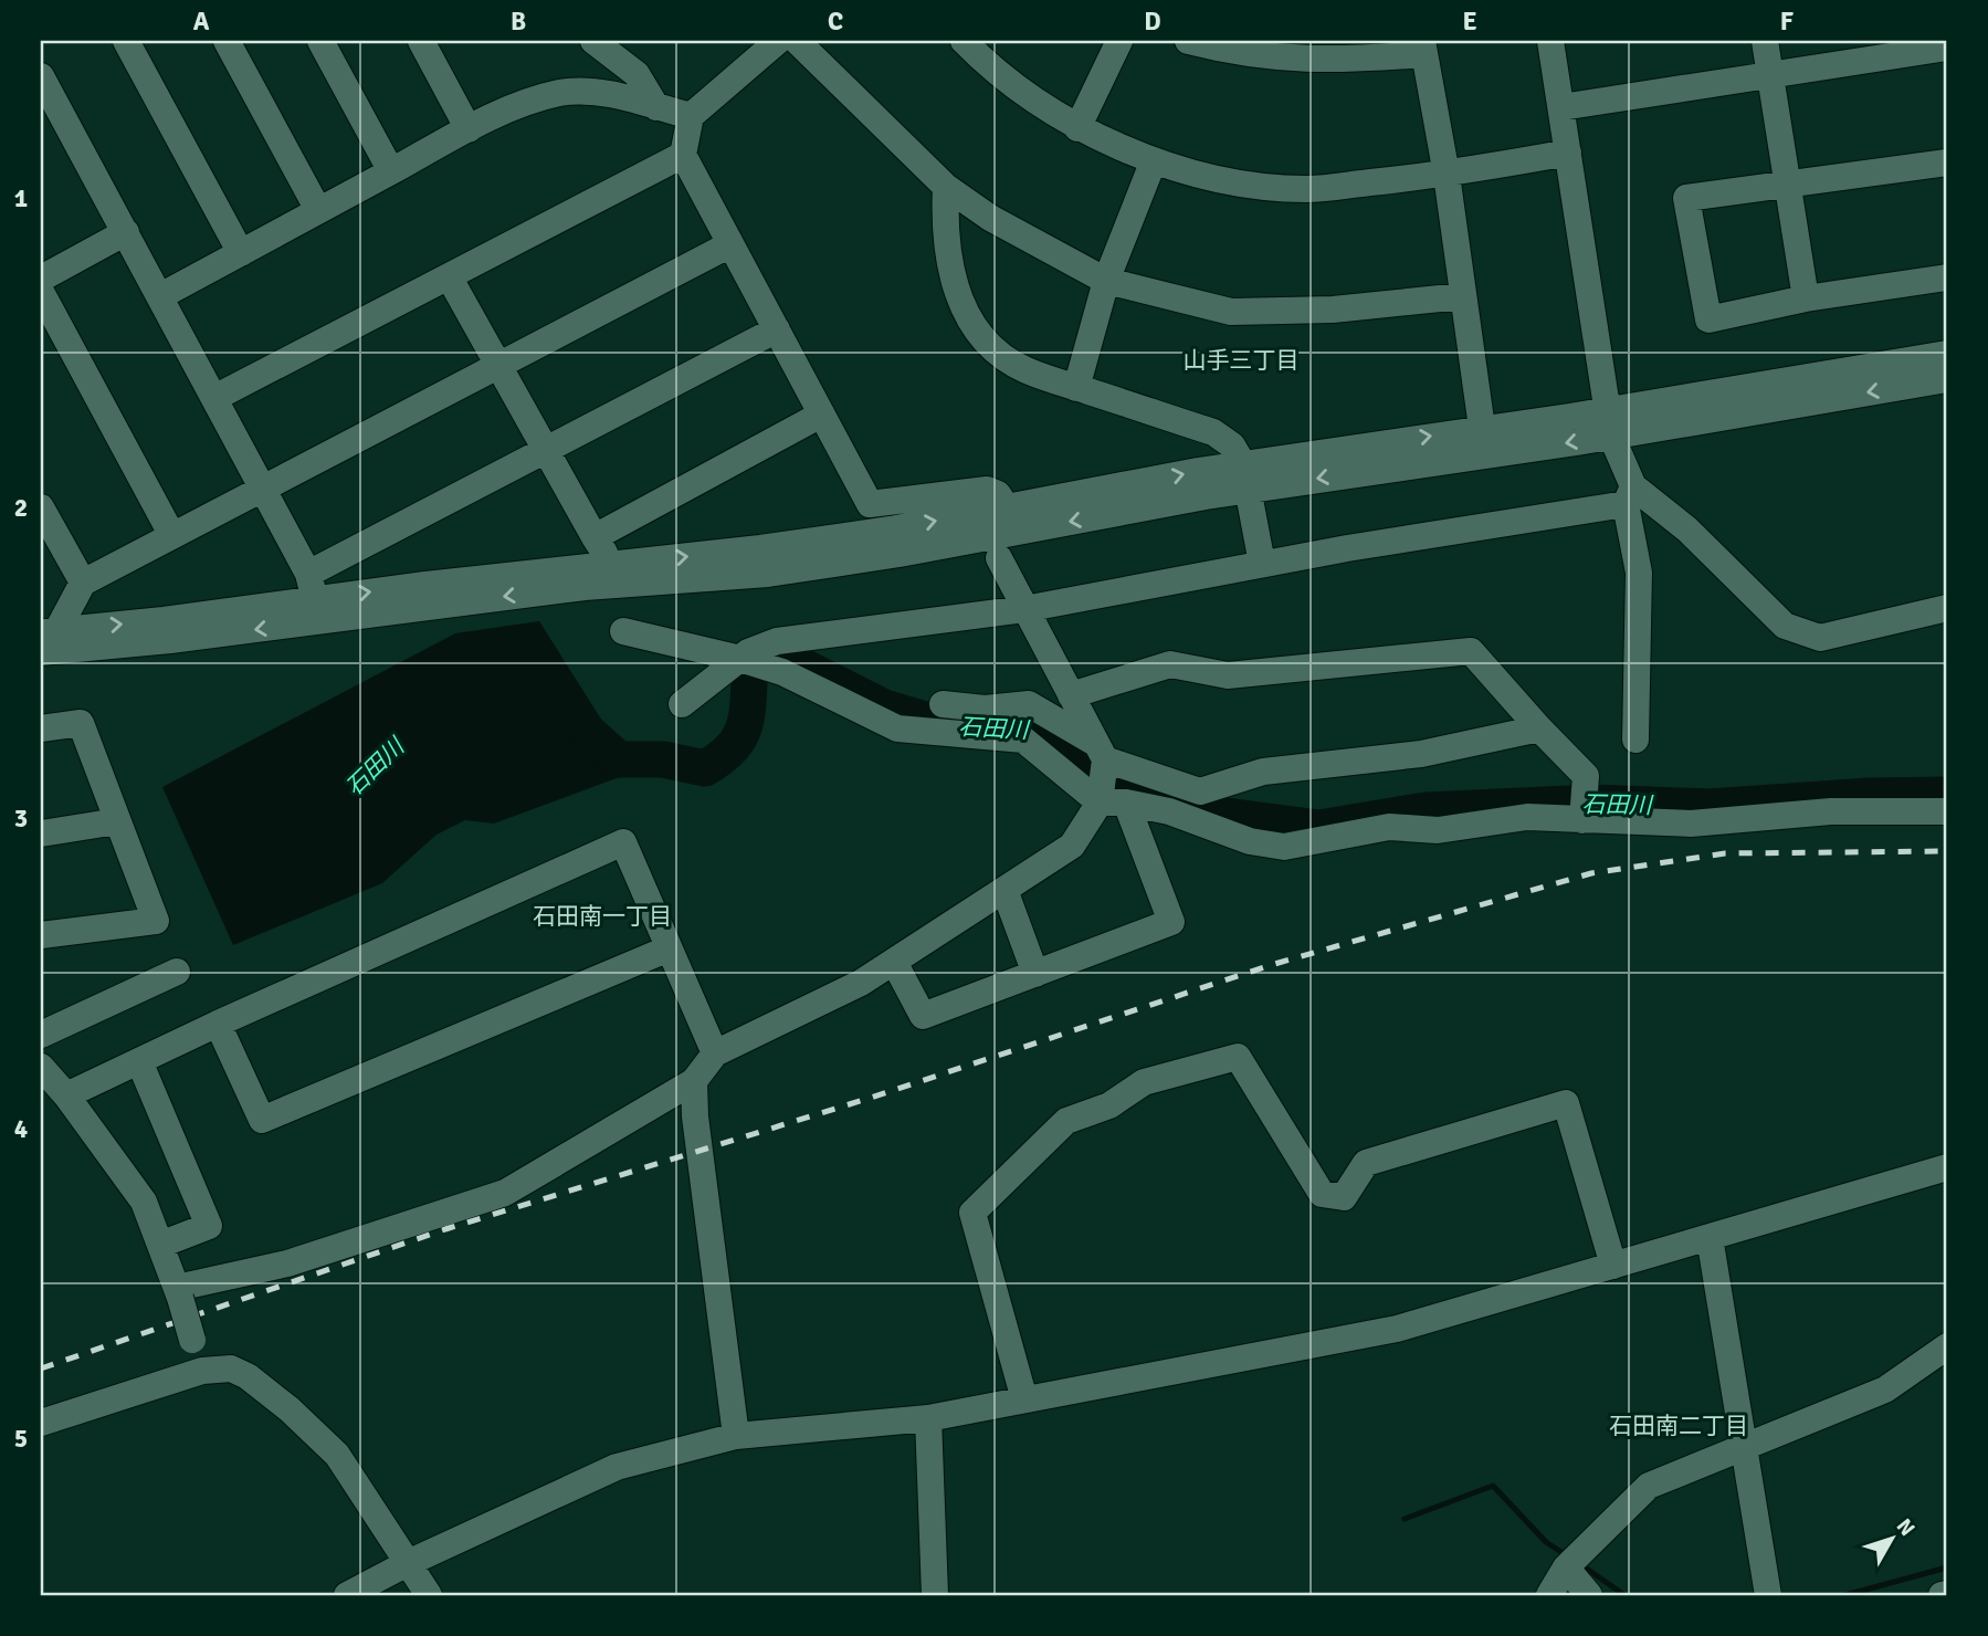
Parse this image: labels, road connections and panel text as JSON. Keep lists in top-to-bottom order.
{
  "districts": ["山手三丁目", "石田南一丁目", "石田南二丁目"],
  "water": ["石田川"],
  "north": "top right",
  "grid": {
    "columns": [
      "A",
      "B",
      "C",
      "D",
      "E",
      "F"
    ],
    "rows": [
      "1",
      "2",
      "3",
      "4",
      "5"
    ]
  }
}
